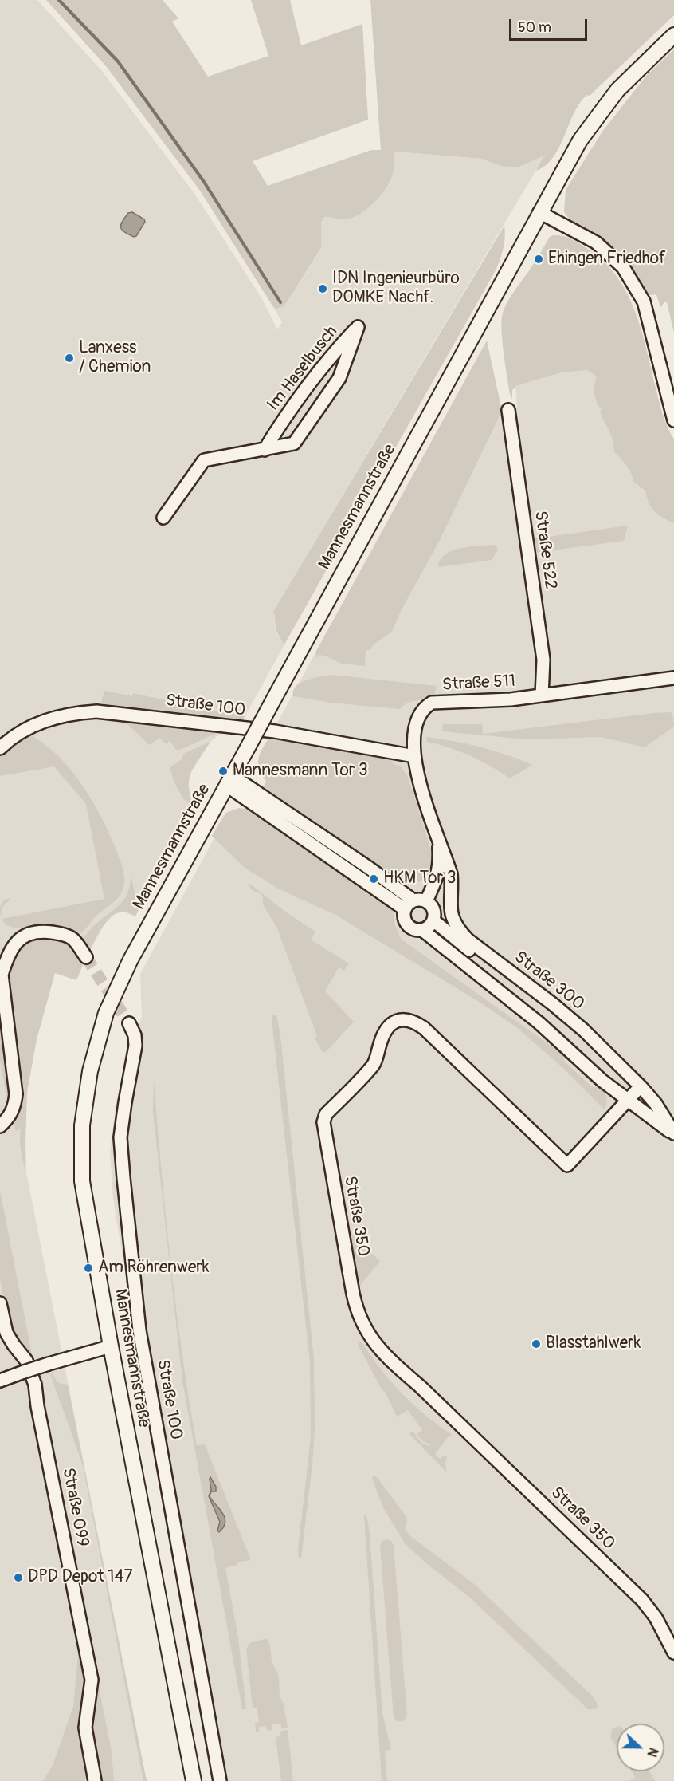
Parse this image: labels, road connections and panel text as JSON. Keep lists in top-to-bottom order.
{
  "streets": {
    "main road": ["Mannesmannstraße"],
    "street": [
      "Im Haselbusch",
      "Straße 522",
      "Straße 511",
      "Straße 100",
      "Straße 300",
      "Straße 350",
      "Straße 099"
    ]
  },
  "crossings": [
    ["Straße 522", "Straße 511"],
    ["Straße 511", "Straße 100"],
    ["Straße 511", "Straße 300"],
    ["Straße 300", "Straße 350"]
  ],
  "places": [
    "Ehingen Friedhof",
    "IDN Ingenieurbüro DOMKE Nachf.",
    "Lanxess / Chemion",
    "Mannesmann Tor 3",
    "HKM Tor 3",
    "Am Röhrenwerk",
    "Blasstahlwerk",
    "DPD Depot 147"
  ],
  "scale_bar": "50 m",
  "north": "right"
}
